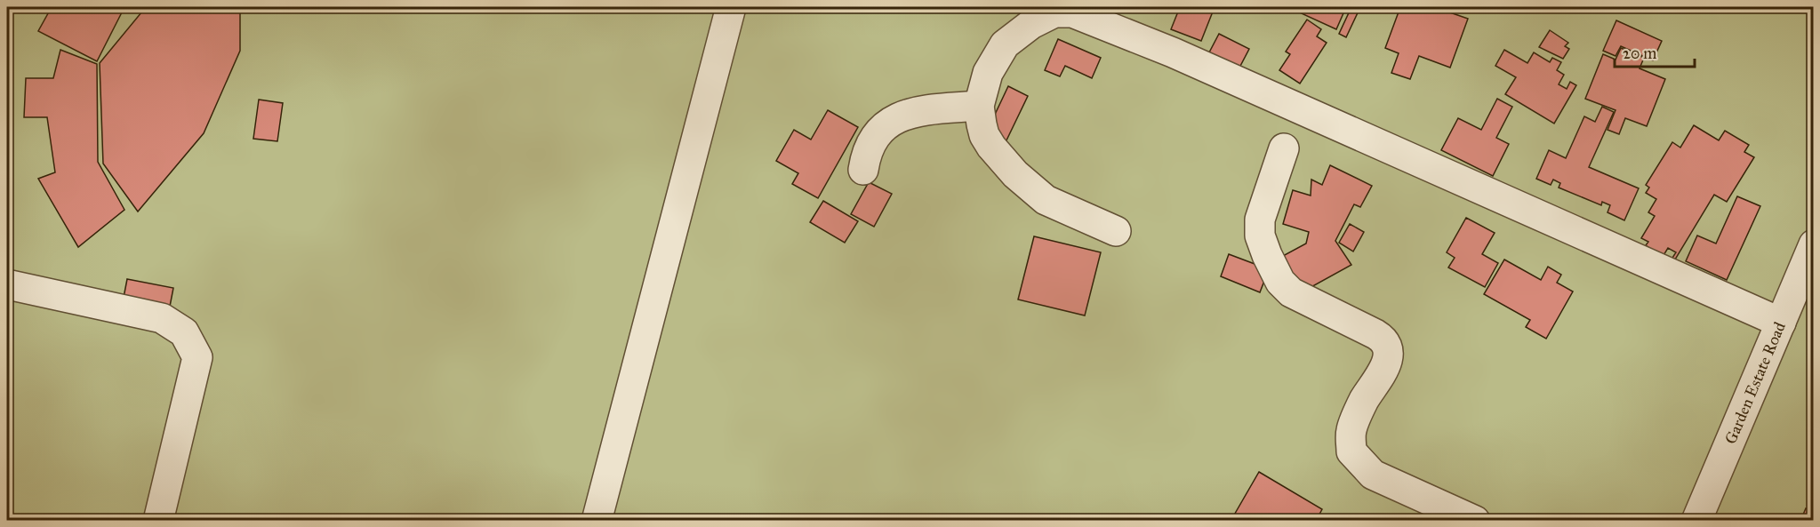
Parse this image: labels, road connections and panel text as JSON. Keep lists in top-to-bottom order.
{
  "streets": {
    "street": ["Garden Estate Road"]
  },
  "scale_bar": "20 m"
}
